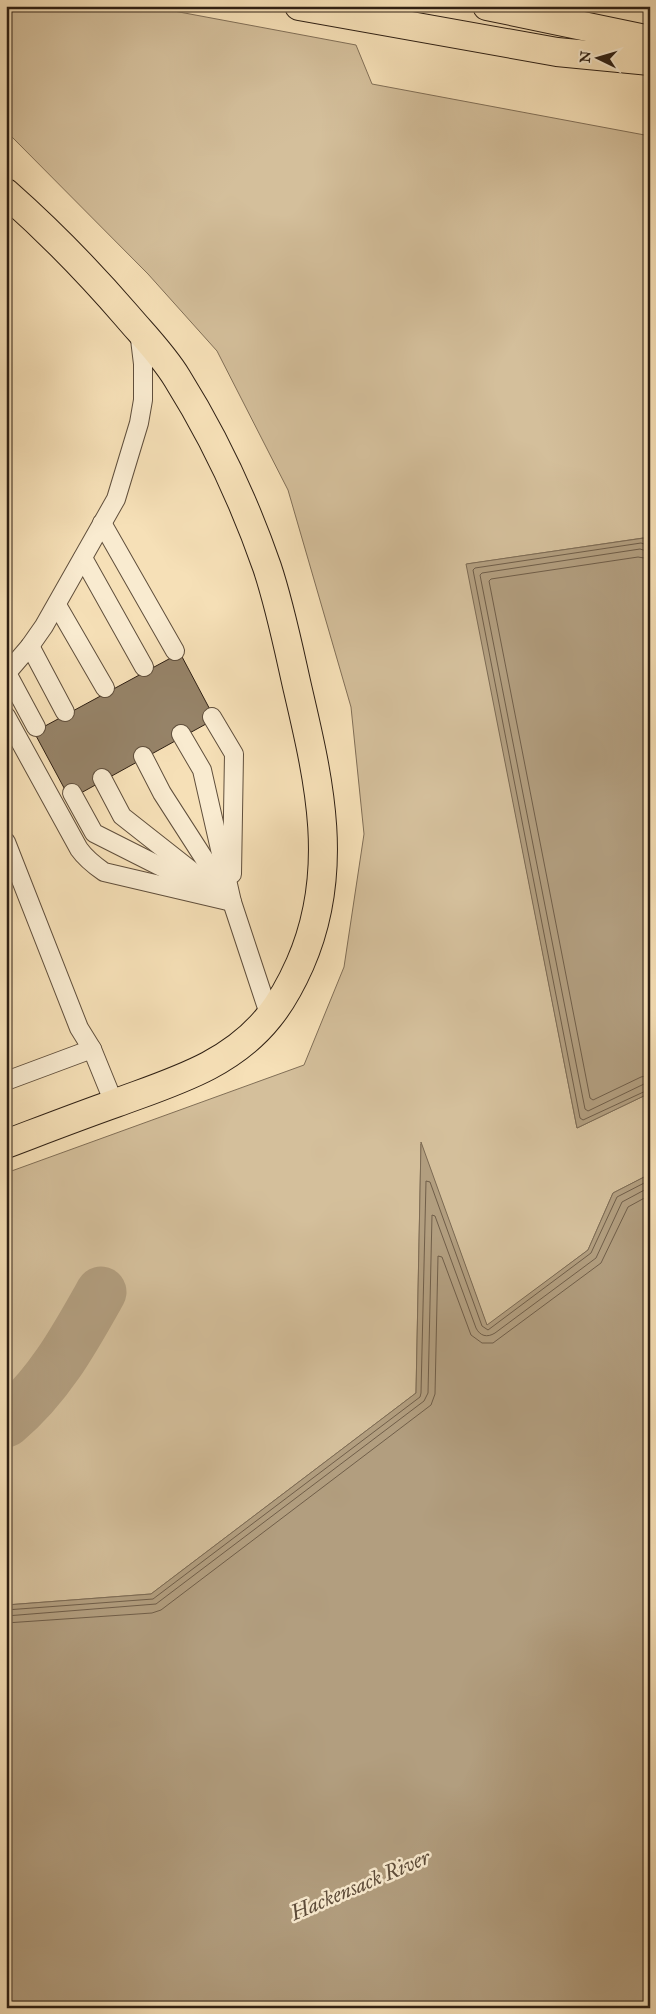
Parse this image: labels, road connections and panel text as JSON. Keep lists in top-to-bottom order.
{
  "water": ["Hackensack River"],
  "north": "left"
}
